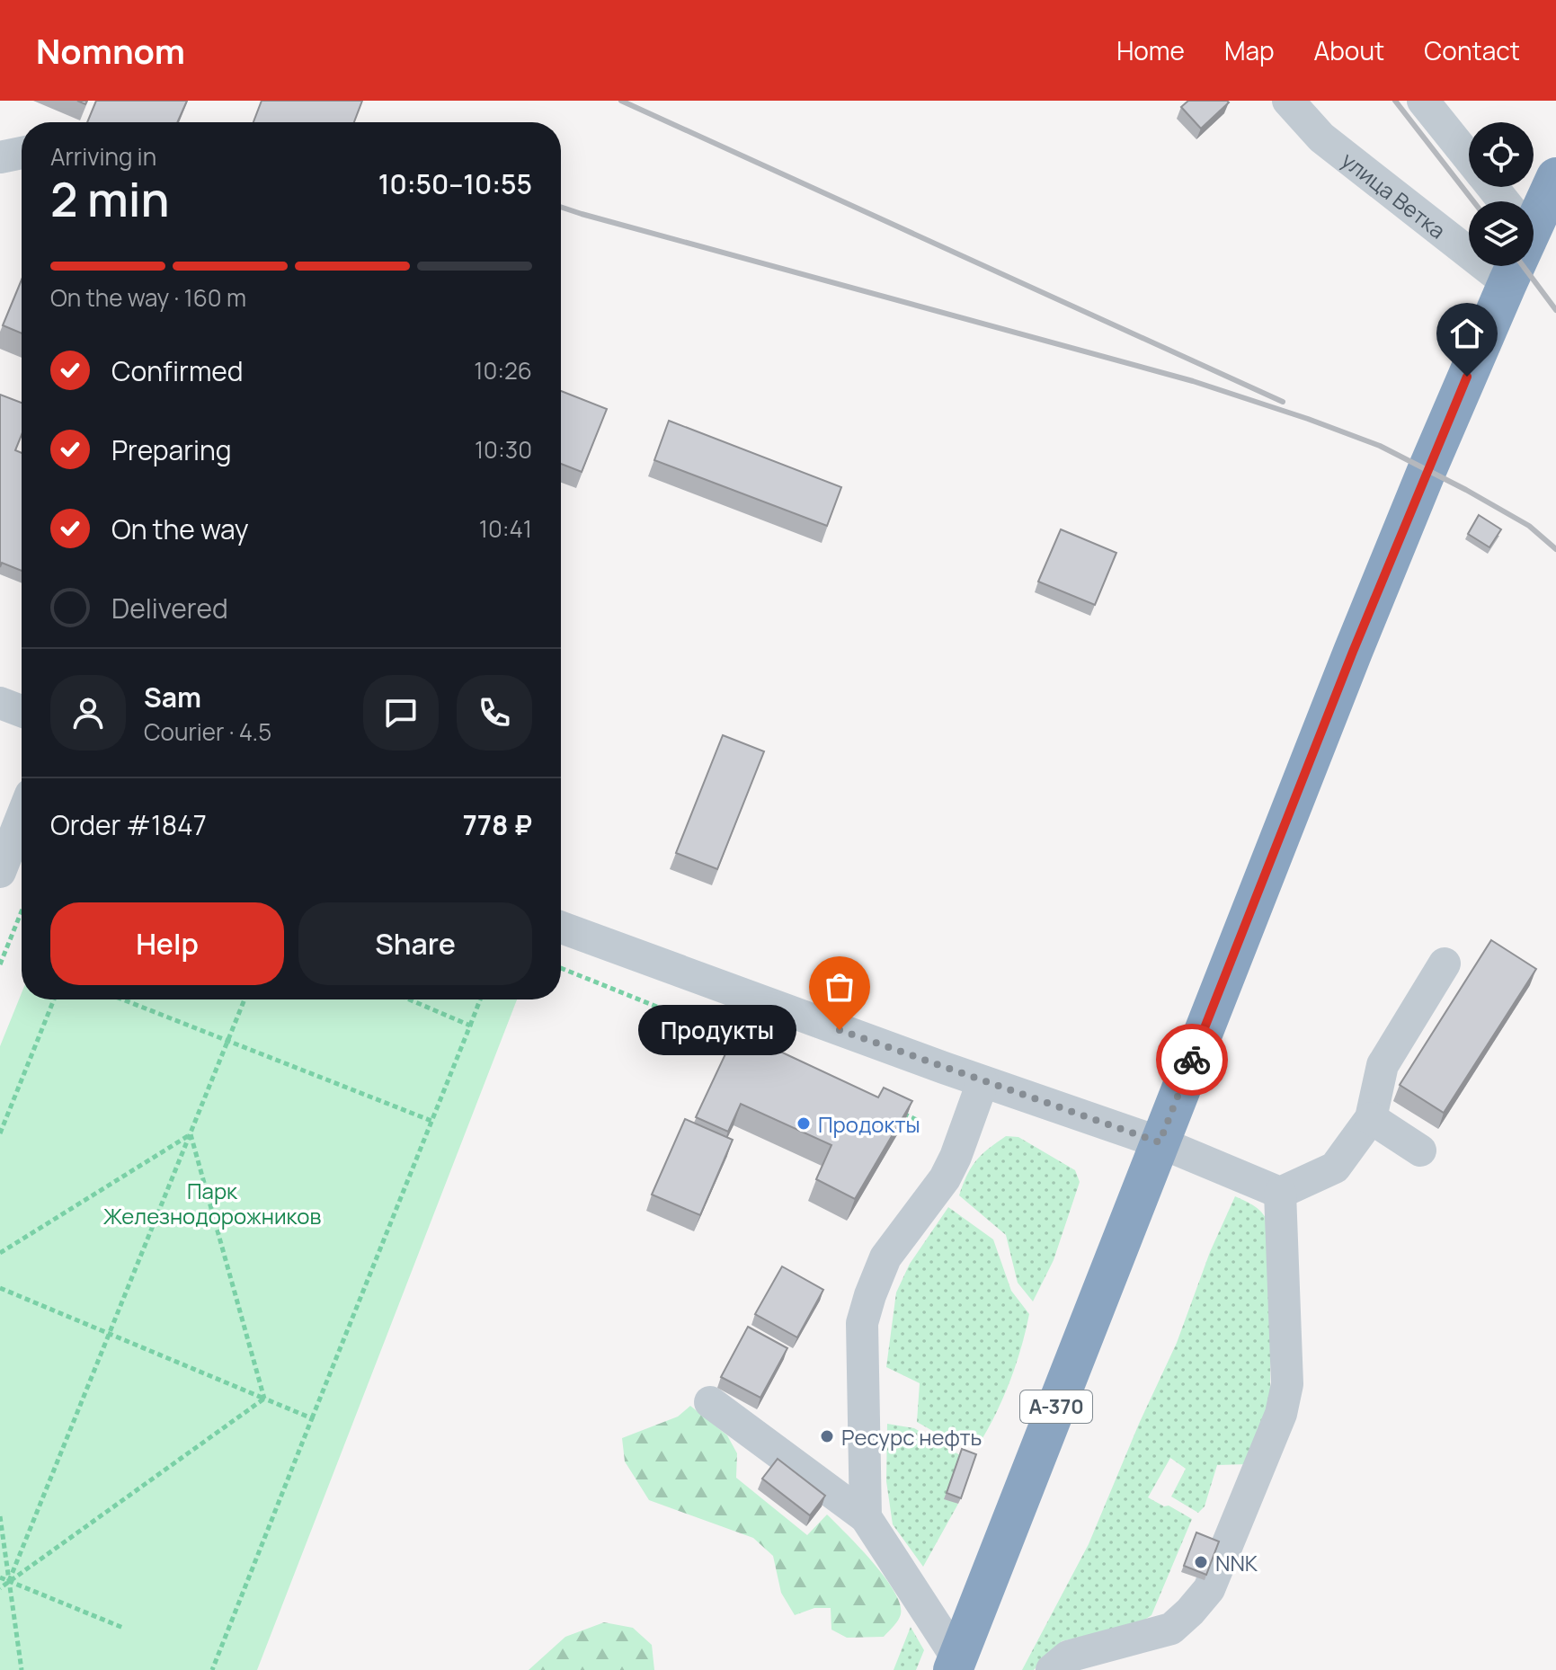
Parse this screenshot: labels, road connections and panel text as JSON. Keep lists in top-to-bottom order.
{
  "streets": {
    "highway": ["А-370"],
    "street": ["улица Ветка"]
  },
  "crossings": [
    ["улица Ветка", "А-370"]
  ],
  "parks": ["Парк Железнодорожников"],
  "places": [
    "Продукты",
    "Продокты",
    "Ресурс нефть",
    "NNK"
  ],
  "page": {
    "header": "Nomnom",
    "nav": [
      "Home",
      "Map",
      "About",
      "Contact"
    ],
    "heading": ["2 min", "Arriving in", "10:50–10:55"],
    "panel": [
      "Sam",
      "Courier · 4.5",
      "Order #1847",
      "778 ₽"
    ],
    "bar": "On the way · 160 m",
    "list": [
      ["Confirmed", "10:26"],
      ["Preparing", "10:30"],
      ["On the way", "10:41"],
      "Delivered"
    ],
    "buttons": ["Help", "Share"],
    "bubble": "Продукты"
  }
}
